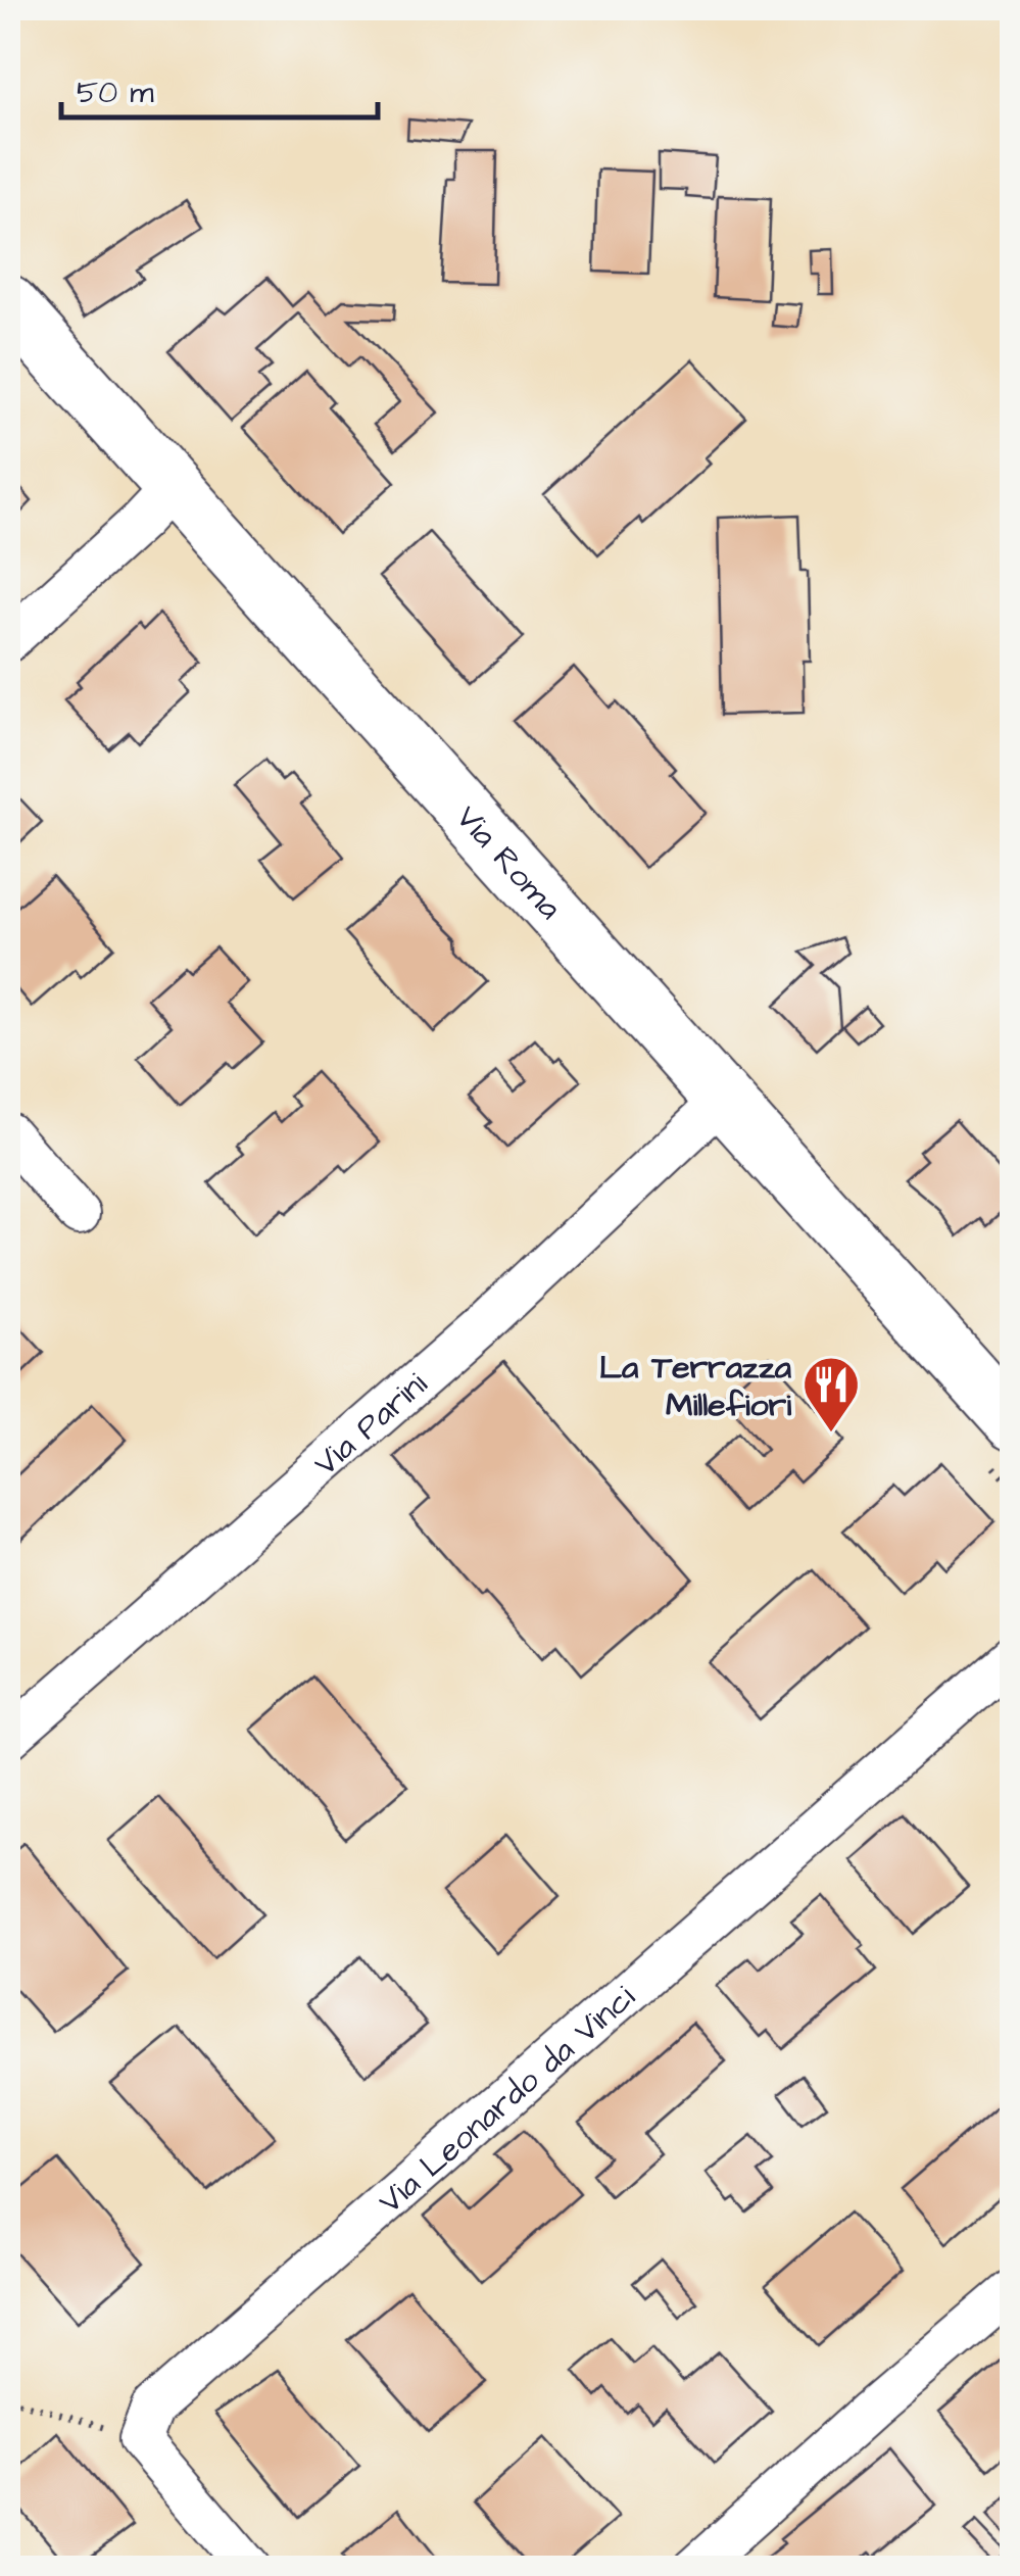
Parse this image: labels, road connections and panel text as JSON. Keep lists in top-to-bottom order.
{
  "streets": {
    "main road": ["Via Roma"],
    "street": ["Via Parini", "Via Leonardo da Vinci"]
  },
  "crossings": [
    ["Via Roma", "Via Parini"]
  ],
  "places": {
    "restaurant": ["La Terrazza Millefiori"]
  },
  "scale_bar": "50 m"
}
